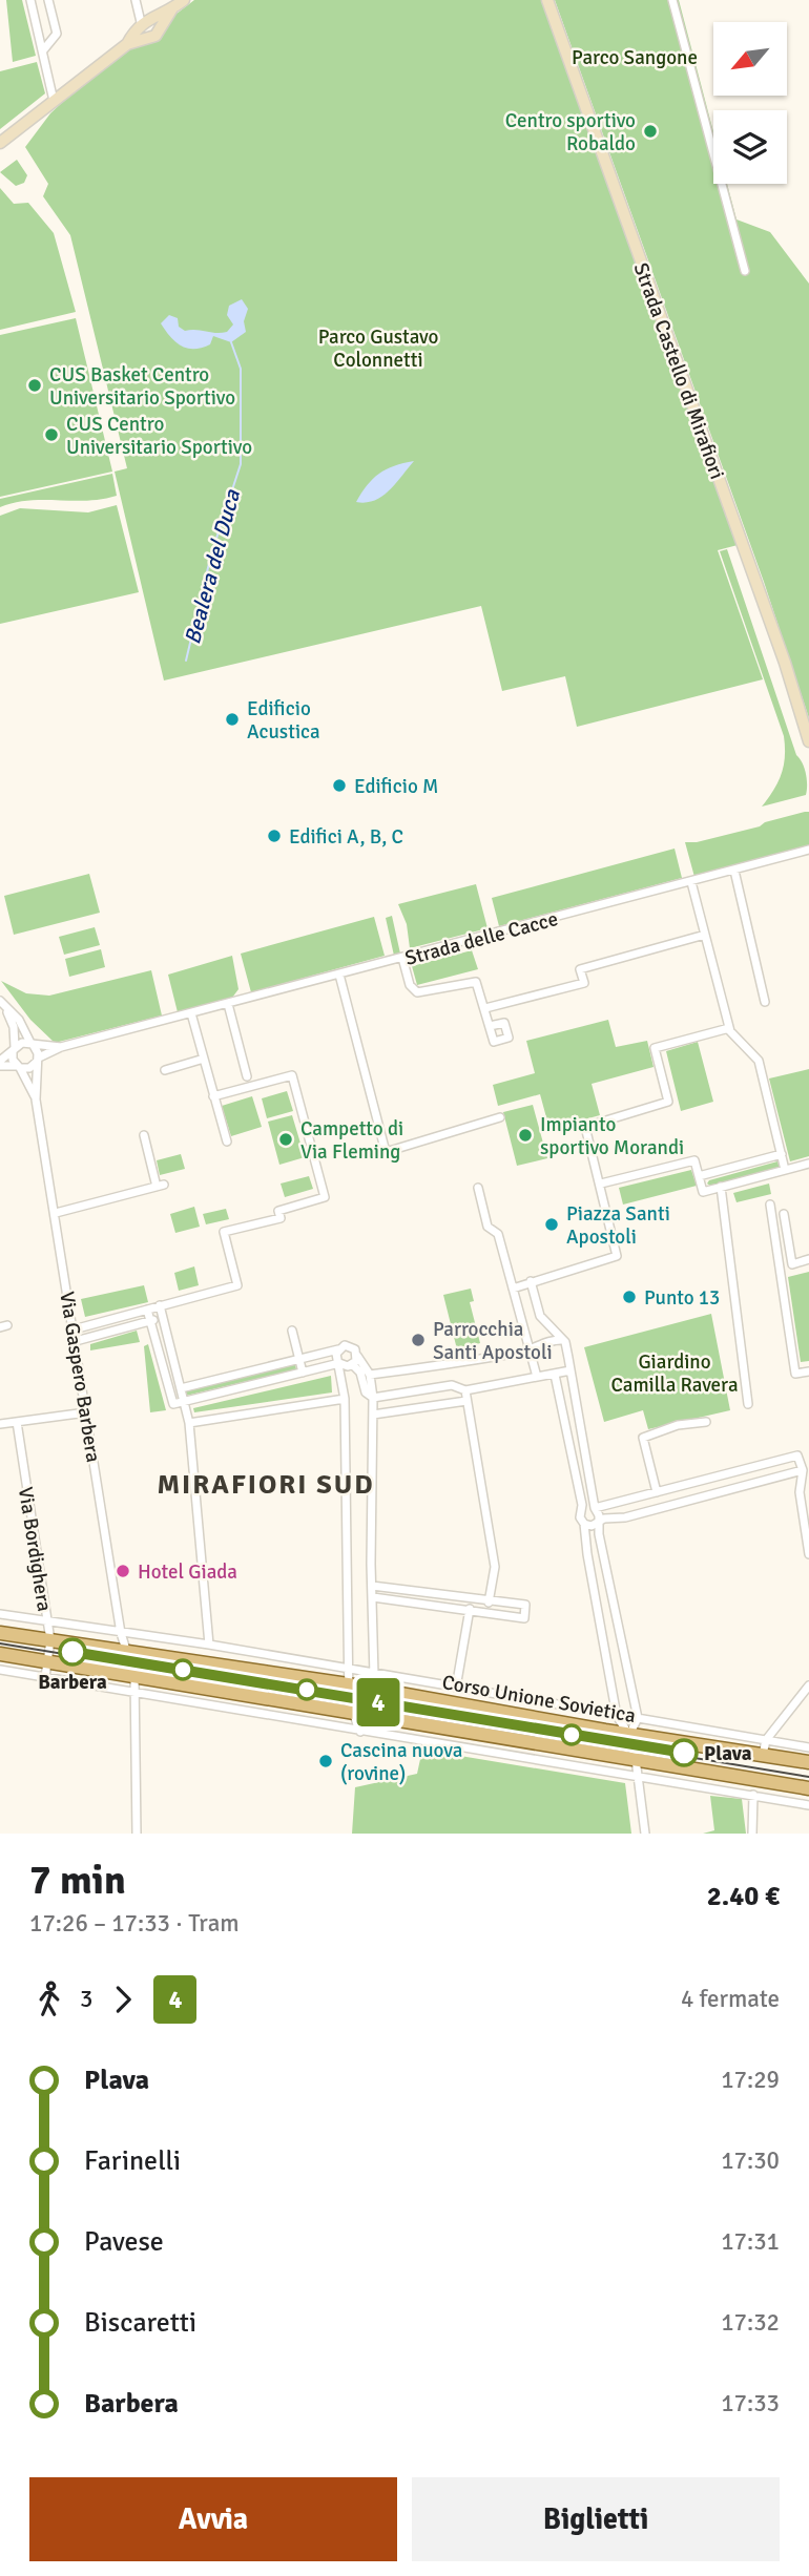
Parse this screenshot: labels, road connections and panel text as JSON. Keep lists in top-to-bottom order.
{
  "streets": {
    "main road": ["Corso Unione Sovietica"],
    "street": [
      "Strada Castello di Mirafiori",
      "Strada delle Cacce",
      "Via Gaspero Barbera",
      "Via Bordighera"
    ]
  },
  "crossings": [
    ["Strada delle Cacce", "Via Gaspero Barbera"],
    ["Via Gaspero Barbera", "Corso Unione Sovietica"],
    ["Via Bordighera", "Corso Unione Sovietica"]
  ],
  "districts": ["MIRAFIORI SUD"],
  "water": ["Bealera del Duca"],
  "parks": ["Parco Sangone", "Parco Gustavo Colonnetti", "Giardino Camilla Ravera"],
  "places": [
    "Centro sportivo Robaldo",
    "CUS Basket Centro Universitario Sportivo",
    "CUS Centro Universitario Sportivo",
    "Edificio Acustica",
    "Edificio M",
    "Edifici A, B, C",
    "Impianto sportivo Morandi",
    "Campetto di Via Fleming",
    "Piazza Santi Apostoli",
    "Punto 13",
    "Parrocchia Santi Apostoli",
    "Hotel Giada",
    "Barbera",
    "Plava",
    "Cascina nuova (rovine)"
  ],
  "lines": ["tram line 4"],
  "north": "bottom left",
  "page": {
    "on_map": "4",
    "heading": ["7 min", "17:26 – 17:33 · Tram", "2.40 €"],
    "legs": ["3", "4", "4 fermate"],
    "list": [
      {
        "name": "Plava",
        "value": "17:29"
      },
      {
        "name": "Farinelli",
        "value": "17:30"
      },
      {
        "name": "Pavese",
        "value": "17:31"
      },
      {
        "name": "Biscaretti",
        "value": "17:32"
      },
      {
        "name": "Barbera",
        "value": "17:33"
      }
    ],
    "buttons": ["Avvia", "Biglietti"]
  }
}
